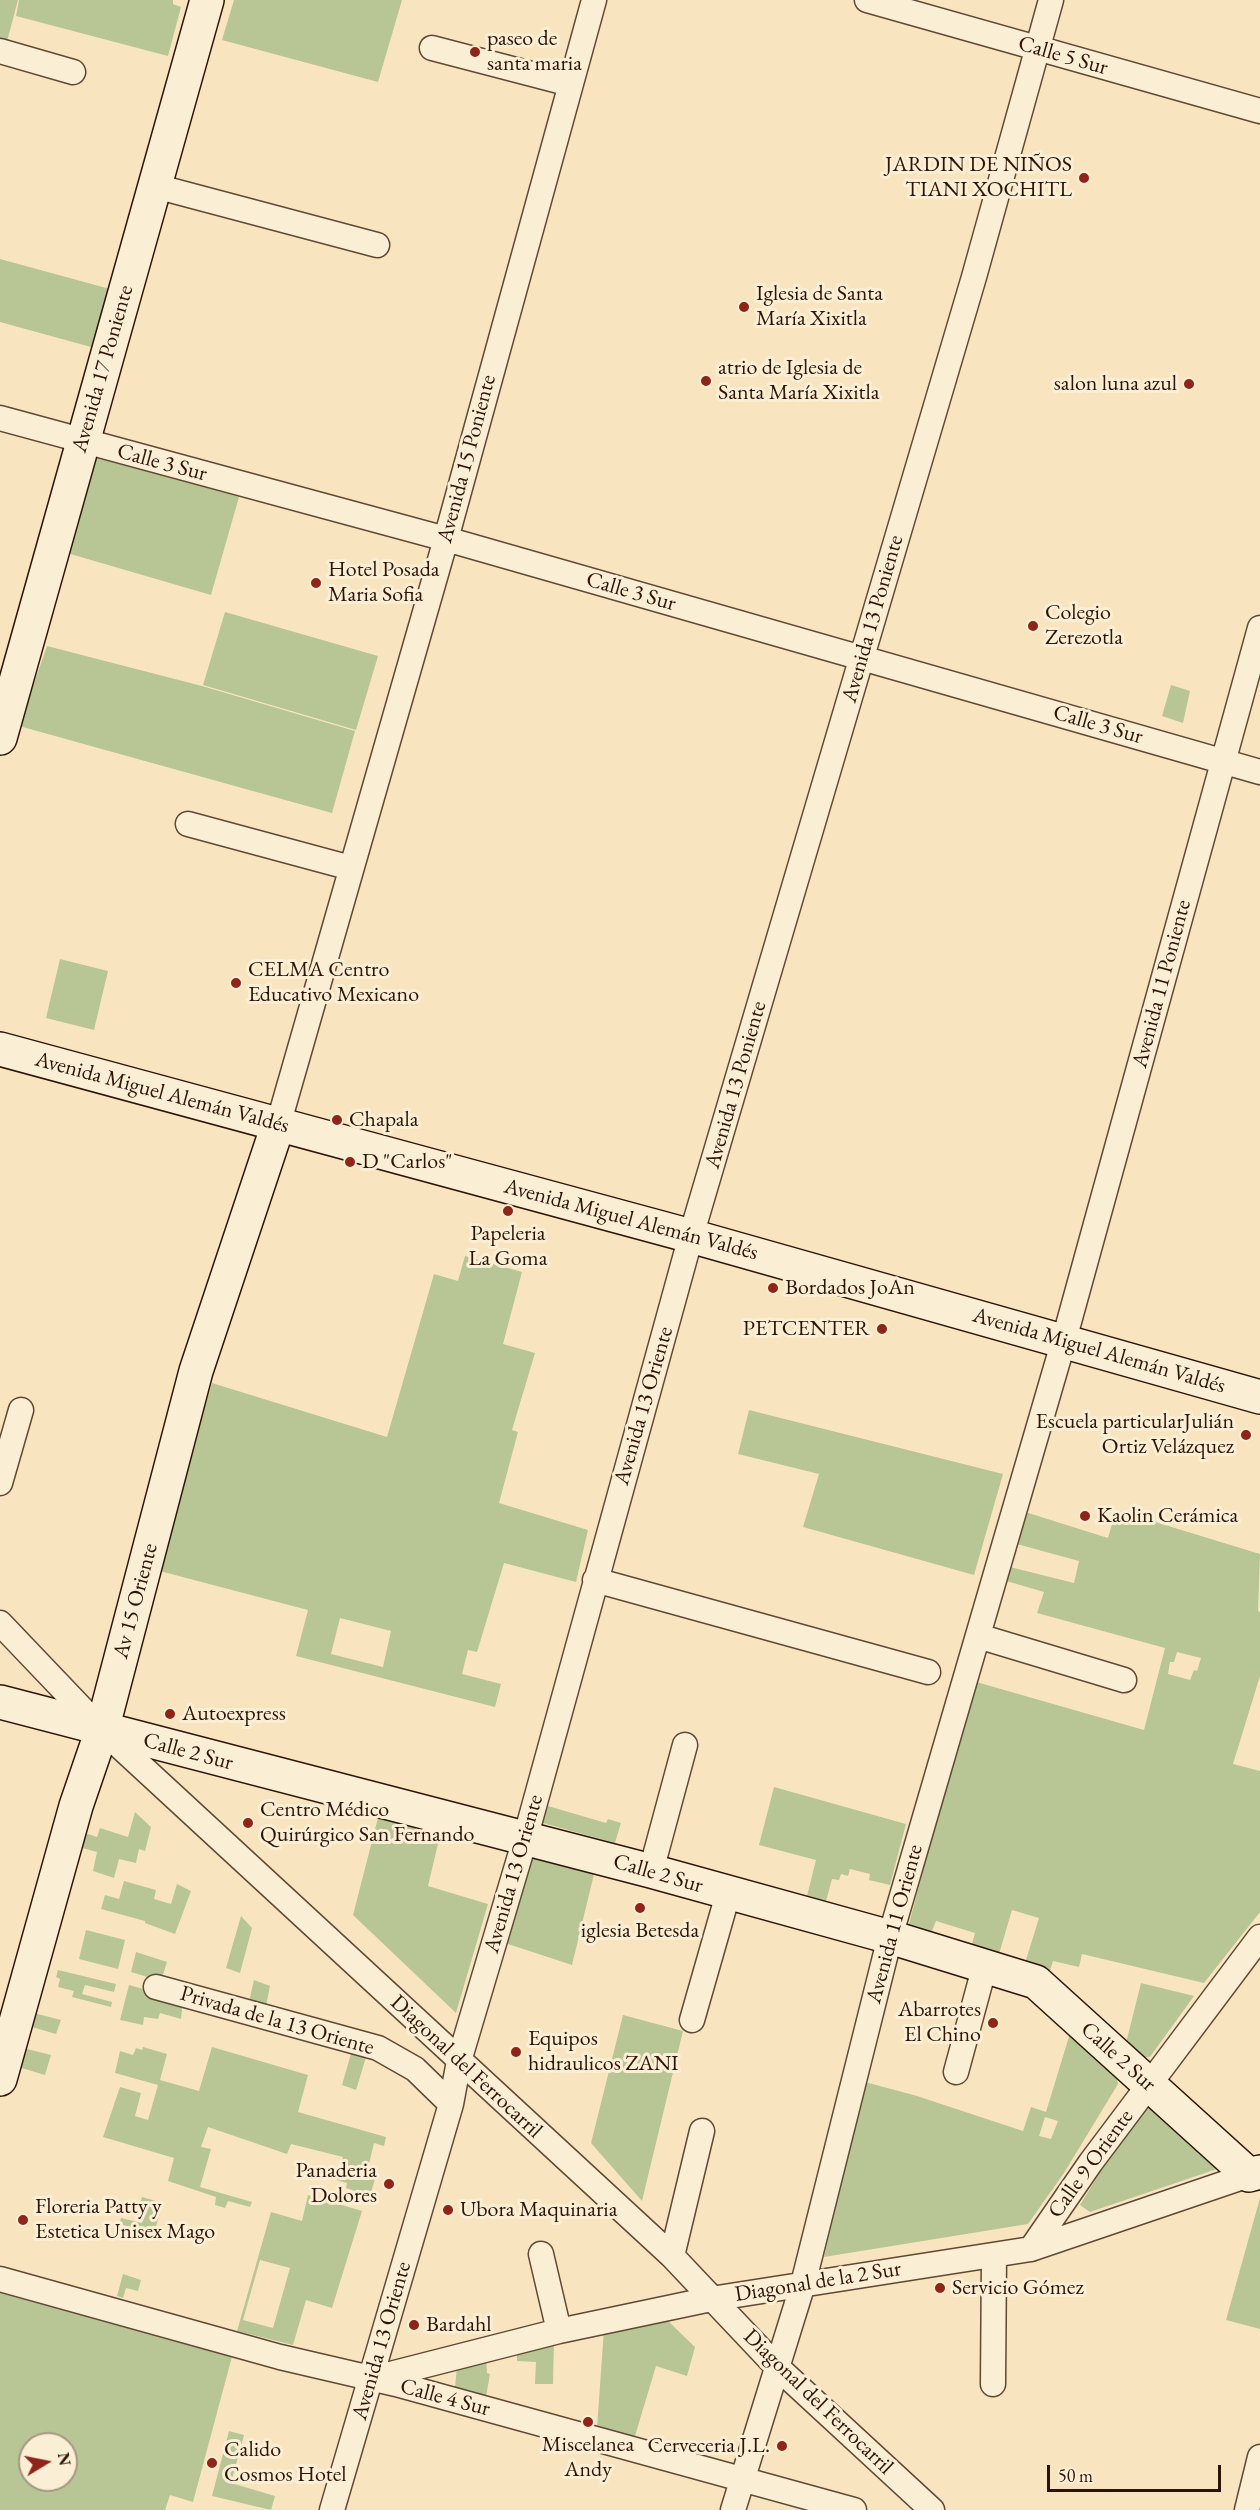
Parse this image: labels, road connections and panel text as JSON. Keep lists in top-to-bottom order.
{
  "streets": {
    "main road": [
      "Avenida 17 Poniente",
      "Avenida Miguel Alemán Valdés",
      "Av 15 Oriente",
      "Calle 2 Sur"
    ],
    "street": [
      "Calle 5 Sur",
      "Avenida 15 Poniente",
      "Calle 3 Sur",
      "Avenida 13 Poniente",
      "Avenida 11 Poniente",
      "Avenida 13 Oriente",
      "Avenida 11 Oriente",
      "Privada de la 13 Oriente",
      "Diagonal del Ferrocarril",
      "Calle 9 Oriente",
      "Diagonal de la 2 Sur",
      "Calle 4 Sur"
    ]
  },
  "crossings": [
    ["Calle 5 Sur", "Avenida 13 Poniente"],
    ["Avenida 17 Poniente", "Calle 3 Sur"],
    ["Avenida 15 Poniente", "Calle 3 Sur"],
    ["Avenida 15 Poniente", "Avenida Miguel Alemán Valdés"],
    ["Avenida 15 Poniente", "Av 15 Oriente"],
    ["Calle 3 Sur", "Avenida 13 Poniente"],
    ["Calle 3 Sur", "Avenida 11 Poniente"],
    ["Avenida 13 Poniente", "Avenida Miguel Alemán Valdés"],
    ["Avenida 13 Poniente", "Avenida 13 Oriente"],
    ["Avenida 11 Poniente", "Avenida Miguel Alemán Valdés"],
    ["Avenida 11 Poniente", "Avenida 11 Oriente"],
    ["Avenida Miguel Alemán Valdés", "Avenida 13 Oriente"],
    ["Avenida Miguel Alemán Valdés", "Av 15 Oriente"],
    ["Avenida Miguel Alemán Valdés", "Avenida 11 Oriente"],
    ["Avenida 13 Oriente", "Calle 2 Sur"],
    ["Avenida 13 Oriente", "Privada de la 13 Oriente"],
    ["Avenida 13 Oriente", "Diagonal del Ferrocarril"],
    ["Avenida 13 Oriente", "Diagonal de la 2 Sur"],
    ["Avenida 13 Oriente", "Calle 4 Sur"],
    ["Av 15 Oriente", "Calle 2 Sur"],
    ["Av 15 Oriente", "Diagonal del Ferrocarril"],
    ["Calle 2 Sur", "Avenida 11 Oriente"],
    ["Calle 2 Sur", "Diagonal del Ferrocarril"],
    ["Calle 2 Sur", "Calle 9 Oriente"],
    ["Calle 2 Sur", "Diagonal de la 2 Sur"],
    ["Avenida 11 Oriente", "Diagonal del Ferrocarril"],
    ["Avenida 11 Oriente", "Diagonal de la 2 Sur"],
    ["Avenida 11 Oriente", "Calle 4 Sur"],
    ["Diagonal del Ferrocarril", "Diagonal de la 2 Sur"],
    ["Calle 9 Oriente", "Diagonal de la 2 Sur"],
    ["Diagonal de la 2 Sur", "Calle 4 Sur"]
  ],
  "places": [
    "paseo de santa maria",
    "JARDIN DE NIÑOS TIANI XOCHITL",
    "Iglesia de Santa María Xixitla",
    "atrio de Iglesia de Santa María Xixitla",
    "salon luna azul",
    "Hotel Posada Maria Sofia",
    "Colegio Zerezotla",
    "CELMA Centro Educativo Mexicano",
    "Chapala",
    "D \"Carlos\"",
    "Papeleria La Goma",
    "Bordados JoAn",
    "PETCENTER",
    "Escuela particularJulián Ortiz Velázquez",
    "Kaolin Cerámica",
    "Autoexpress",
    "Centro Médico Quirúrgico San Fernando",
    "iglesia Betesda",
    "Abarrotes El Chino",
    "Equipos hidraulicos ZANI",
    "Panaderia Dolores",
    "Ubora Maquinaria",
    "Floreria Patty y Estetica Unisex Mago",
    "Servicio Gómez",
    "Bardahl",
    "Miscelanea Andy",
    "Cerveceria J.L.",
    "Calido Cosmos Hotel"
  ],
  "scale_bar": "50 m",
  "north": "right"
}
